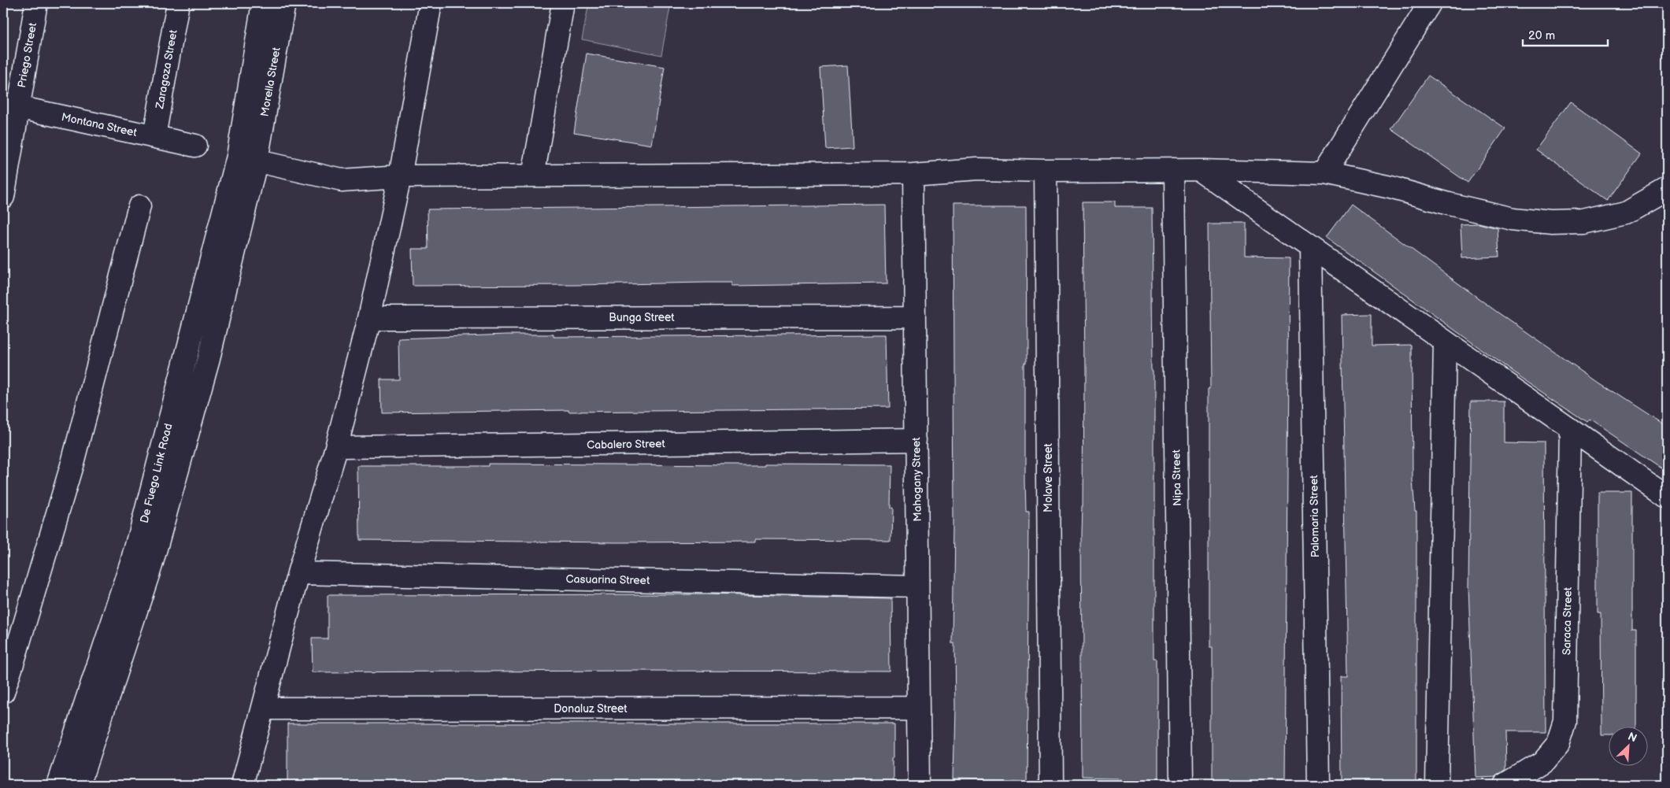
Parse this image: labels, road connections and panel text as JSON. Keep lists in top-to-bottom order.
{
  "streets": {
    "street": [
      "Priego Street",
      "Zaragoza Street",
      "Morella Street",
      "Montana Street",
      "Bunga Street",
      "Cabalero Street",
      "De Fuego Link Road",
      "Molave Street",
      "Nipa Street",
      "Mahogany Street",
      "Palomaria Street",
      "Casuarina Street",
      "Saraca Street",
      "Donaluz Street"
    ]
  },
  "crossings": [
    ["Priego Street", "Montana Street"],
    ["Zaragoza Street", "Montana Street"],
    ["Morella Street", "De Fuego Link Road"],
    ["Bunga Street", "Mahogany Street"],
    ["Cabalero Street", "Mahogany Street"],
    ["Mahogany Street", "Casuarina Street"],
    ["Mahogany Street", "Donaluz Street"]
  ],
  "scale_bar": "20 m",
  "north": "top right"
}
